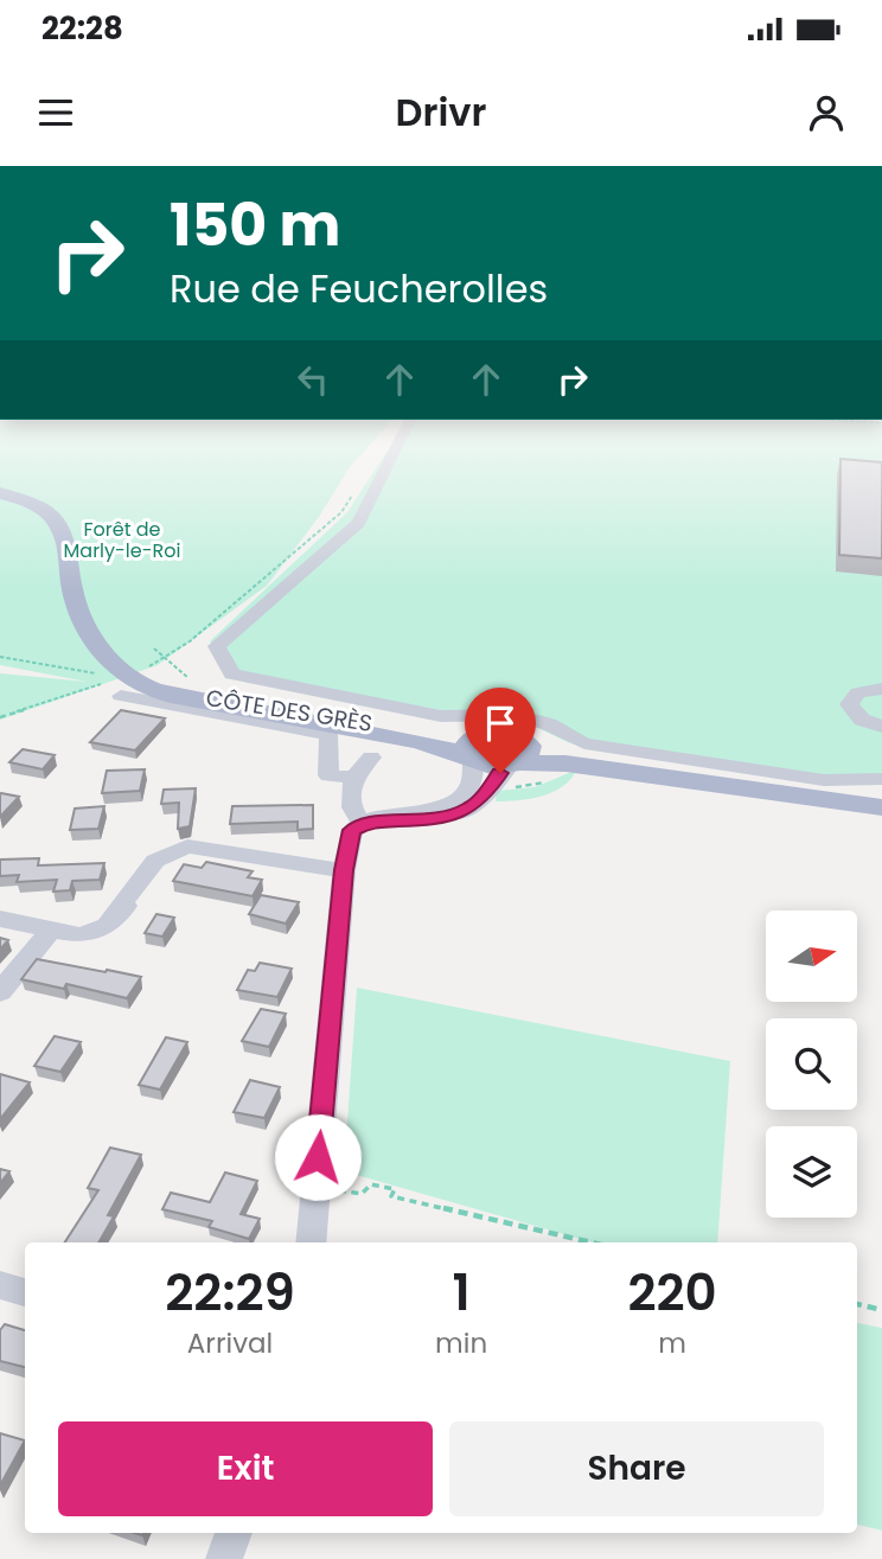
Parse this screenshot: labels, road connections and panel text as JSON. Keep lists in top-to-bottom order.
{
  "streets": {
    "main road": ["CÔTE DES GRÈS"]
  },
  "parks": ["Forêt de Marly-le-Roi"],
  "north": "right",
  "page": {
    "status": "22:28",
    "header": "Drivr",
    "turn": ["150 m", "Rue de Feucherolles"],
    "eta": [
      "22:29",
      "Arrival",
      "1",
      "min",
      "220",
      "m"
    ],
    "buttons": ["Exit", "Share"]
  }
}
